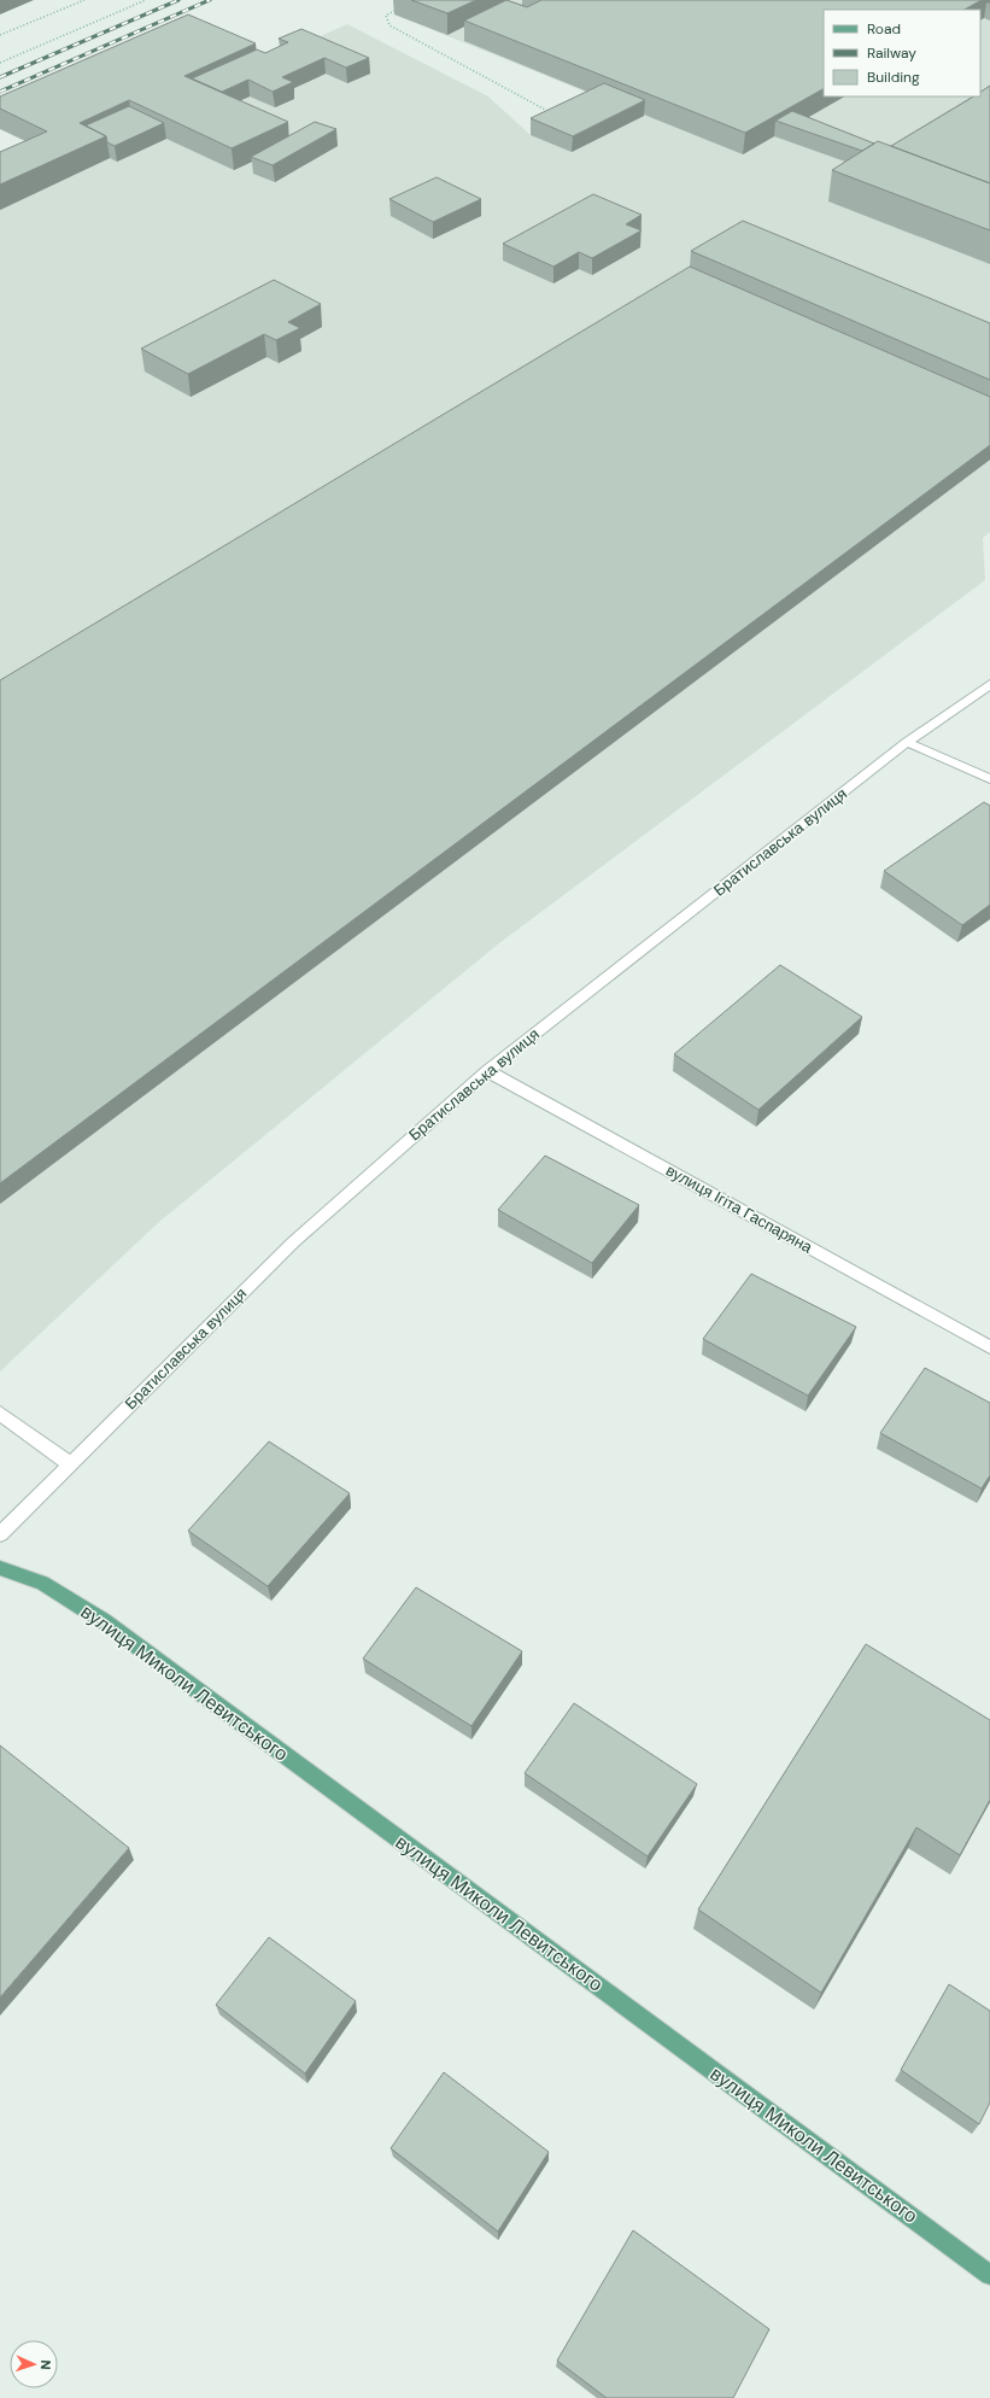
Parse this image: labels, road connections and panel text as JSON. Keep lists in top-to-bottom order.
{
  "streets": {
    "main road": ["вулиця Миколи Левитського"],
    "street": ["Братиславська вулиця", "вулиця Ігіта Гаспаряна"]
  },
  "crossings": [
    ["Братиславська вулиця", "вулиця Ігіта Гаспаряна"]
  ],
  "legend": ["Road", "Railway", "Building"],
  "north": "right"
}
